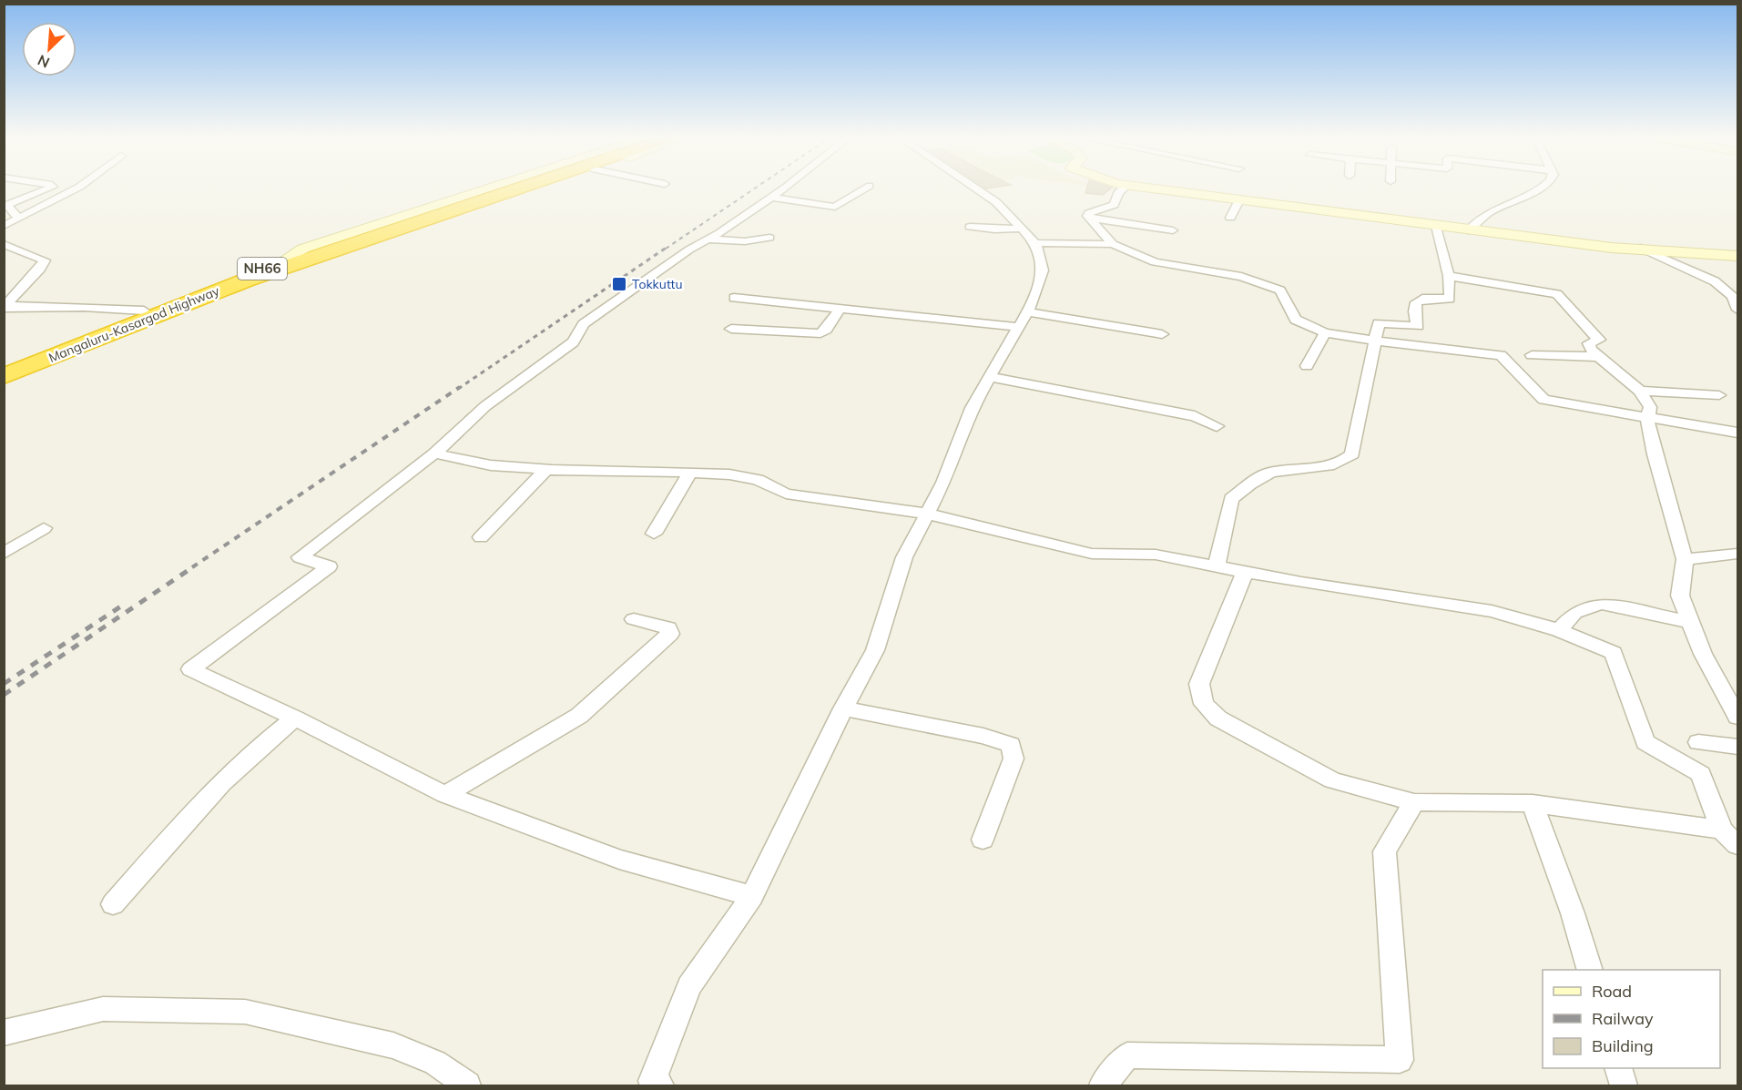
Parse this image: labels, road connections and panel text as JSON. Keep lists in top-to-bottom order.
{
  "streets": {
    "highway": ["NH66", "Mangaluru-Kasargod Highway"]
  },
  "places": {
    "transit": ["Tokkuttu"]
  },
  "legend": ["Road", "Railway", "Building"],
  "north": "bottom left"
}
